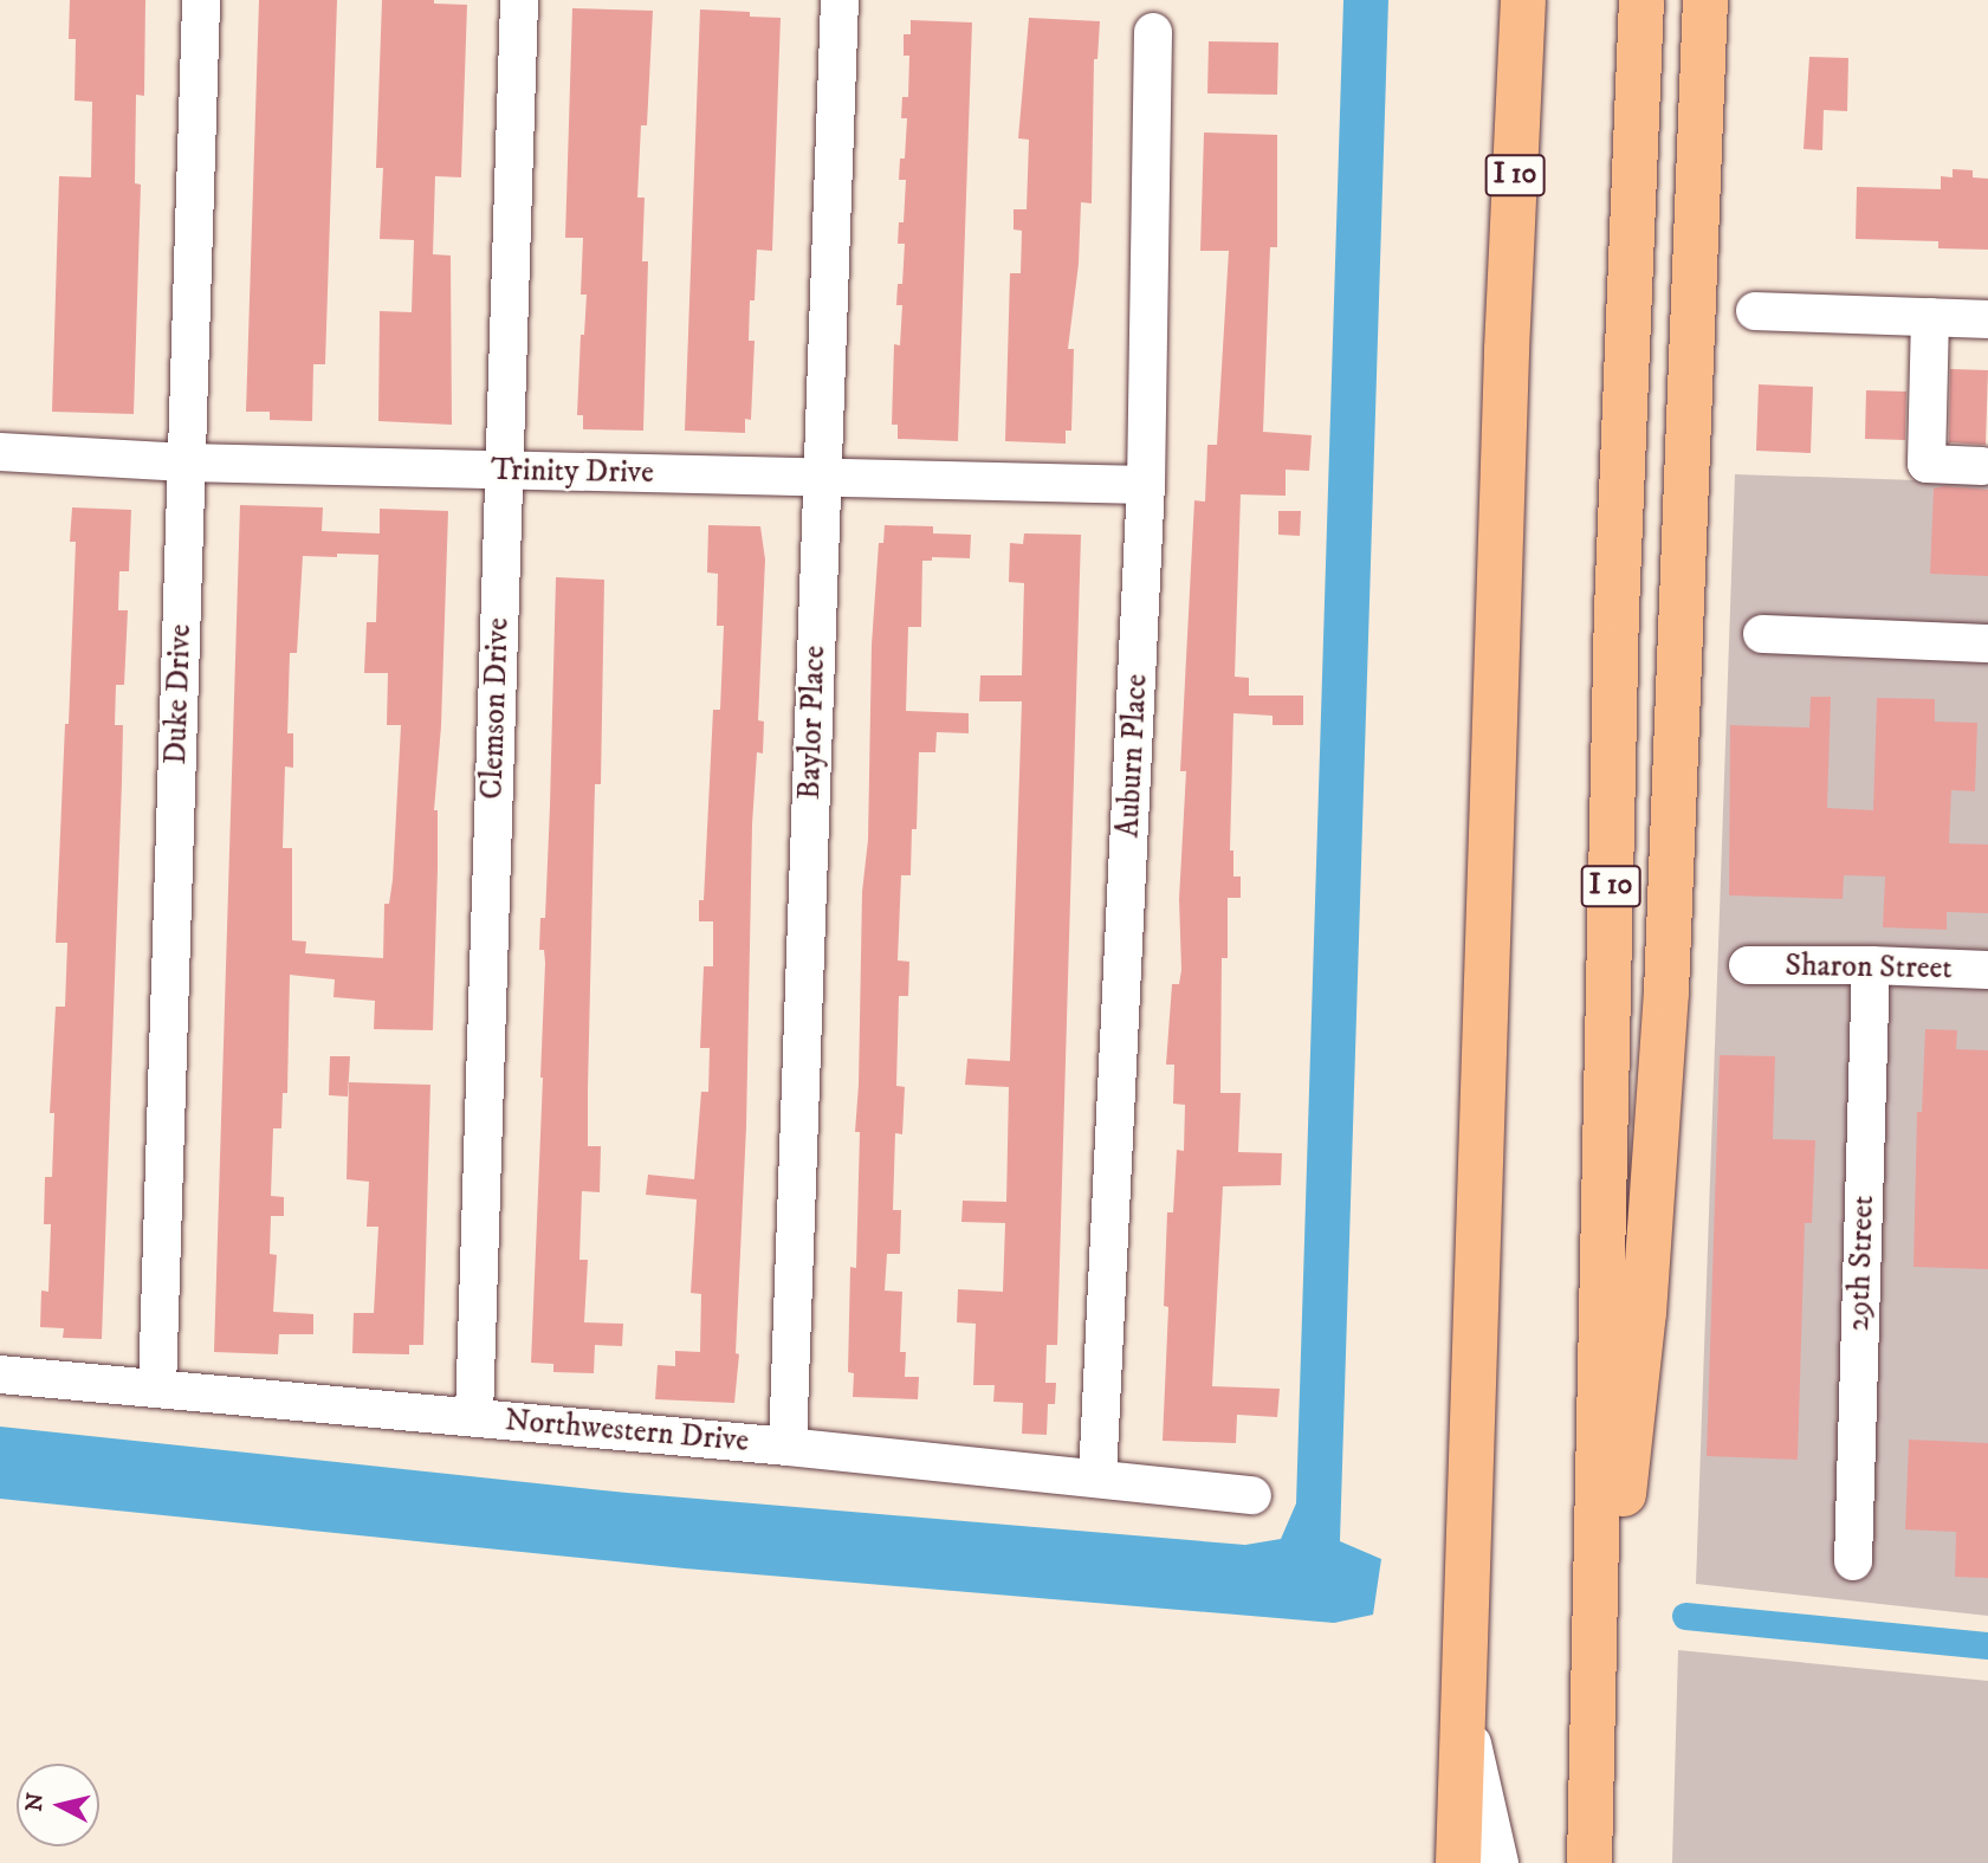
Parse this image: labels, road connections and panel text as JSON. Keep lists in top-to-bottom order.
{
  "streets": {
    "highway": ["I 10"],
    "street": [
      "Trinity Drive",
      "Duke Drive",
      "Clemson Drive",
      "Baylor Place",
      "Auburn Place",
      "Sharon Street",
      "29th Street",
      "Northwestern Drive"
    ]
  },
  "crossings": [
    ["Trinity Drive", "Duke Drive"],
    ["Trinity Drive", "Clemson Drive"],
    ["Trinity Drive", "Baylor Place"],
    ["Trinity Drive", "Auburn Place"],
    ["Duke Drive", "Northwestern Drive"],
    ["Clemson Drive", "Northwestern Drive"],
    ["Baylor Place", "Northwestern Drive"],
    ["Auburn Place", "Northwestern Drive"],
    ["Sharon Street", "29th Street"]
  ],
  "north": "left"
}
